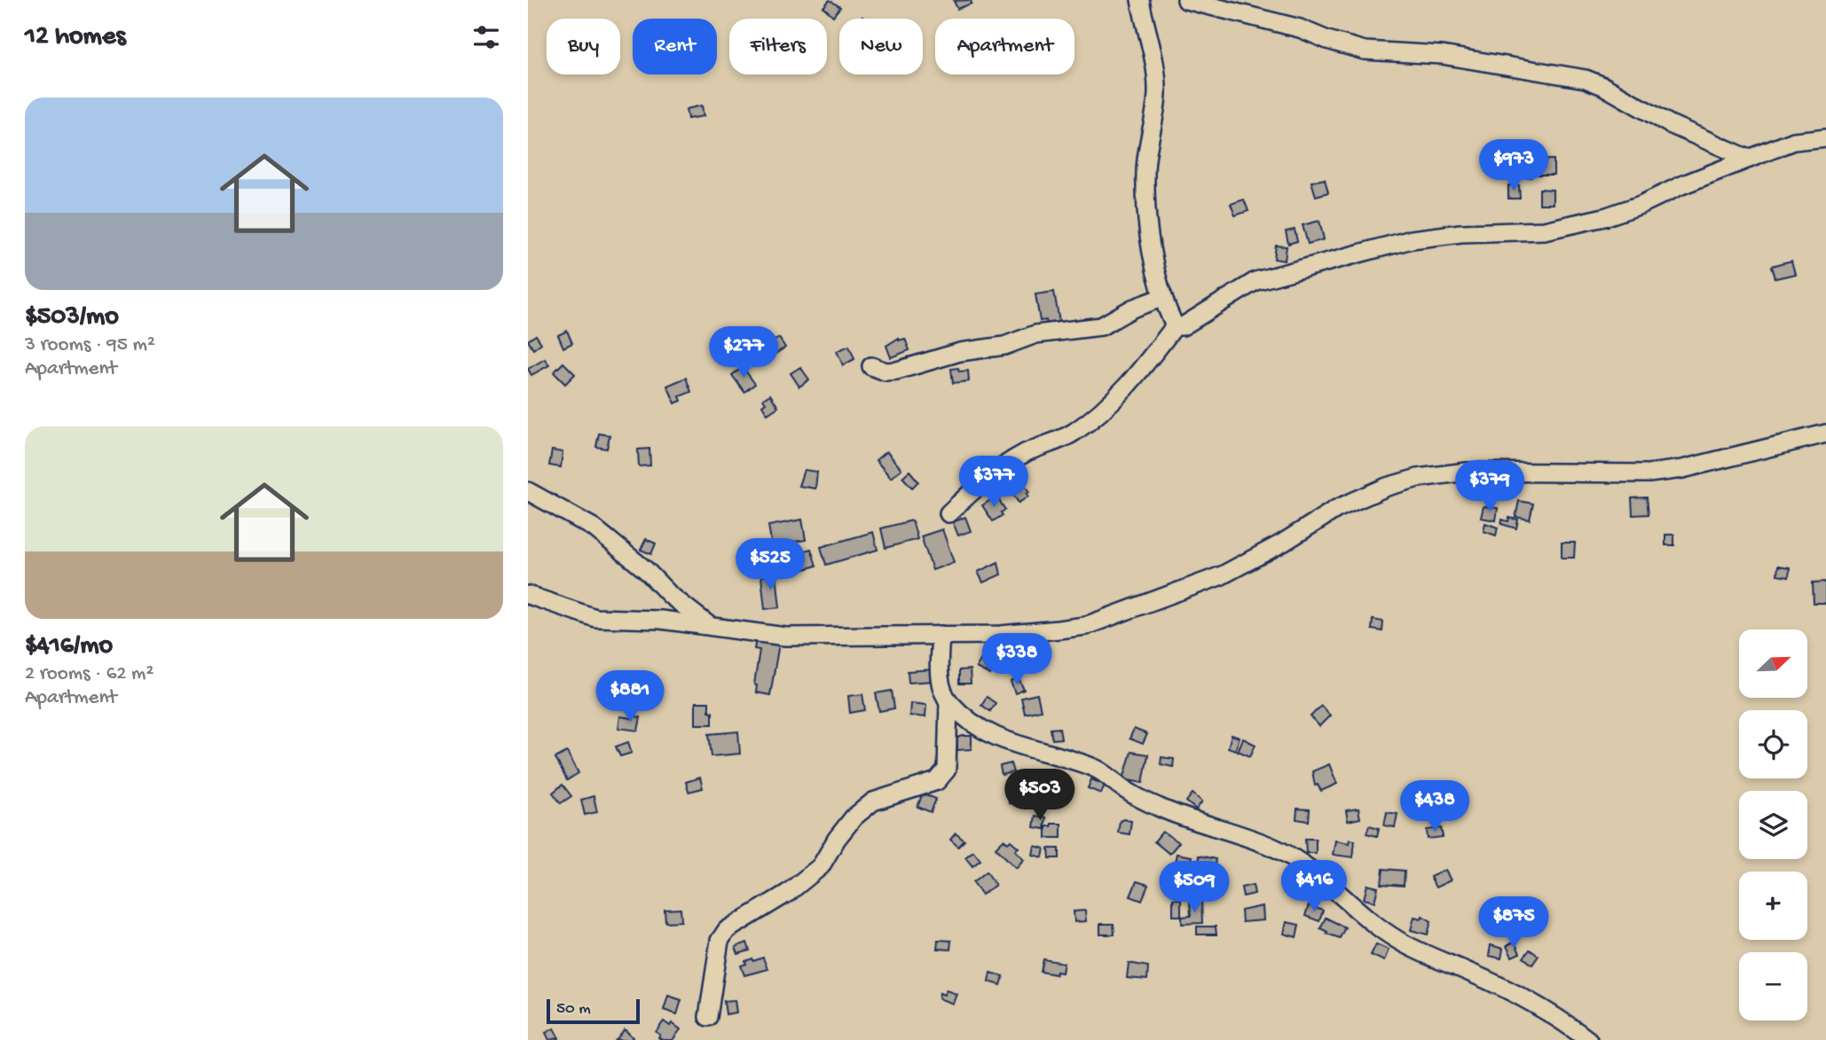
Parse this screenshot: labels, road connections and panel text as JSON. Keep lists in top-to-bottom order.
{
  "scale_bar": "50 m",
  "north": "top right",
  "page": {
    "heading": "12 homes",
    "chip": [
      "Buy",
      "Rent",
      "Filters",
      "New",
      "Apartment"
    ],
    "list": [
      {
        "name": "$503/mo",
        "note": "3 rooms · 95 m² · Apartment"
      },
      {
        "name": "$416/mo",
        "note": "2 rooms · 62 m² · Apartment"
      }
    ],
    "price": [
      "$973",
      "$277",
      "$377",
      "$379",
      "$525",
      "$338",
      "$881",
      "$503",
      "$438",
      "$416",
      "$509",
      "$875"
    ],
    "map_buttons": ["+", "−"],
    "scale": "50 m"
  }
}
